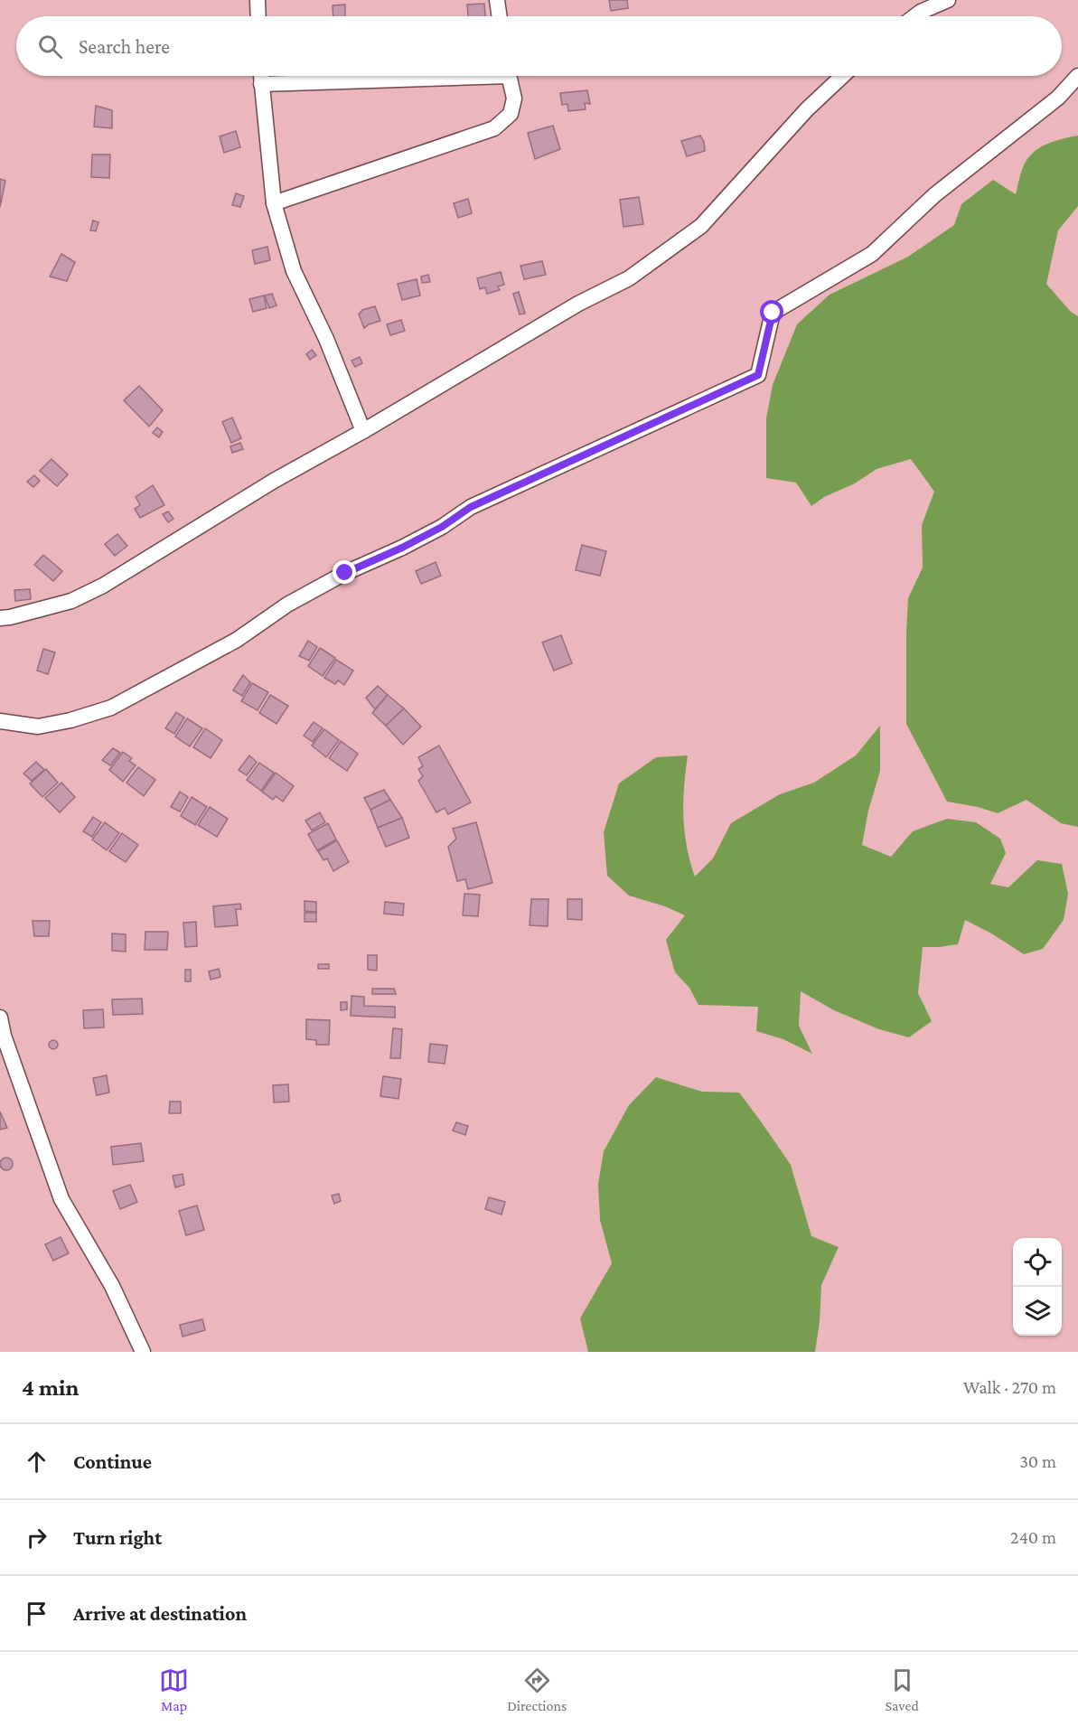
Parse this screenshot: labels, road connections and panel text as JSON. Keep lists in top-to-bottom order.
{
  "page": {
    "search": "Search here",
    "heading": ["4 min", "Walk · 270 m"],
    "list": [
      ["Continue", "30 m"],
      ["Turn right", "240 m"],
      "Arrive at destination"
    ],
    "nav": ["Map", "Directions", "Saved"]
  }
}
